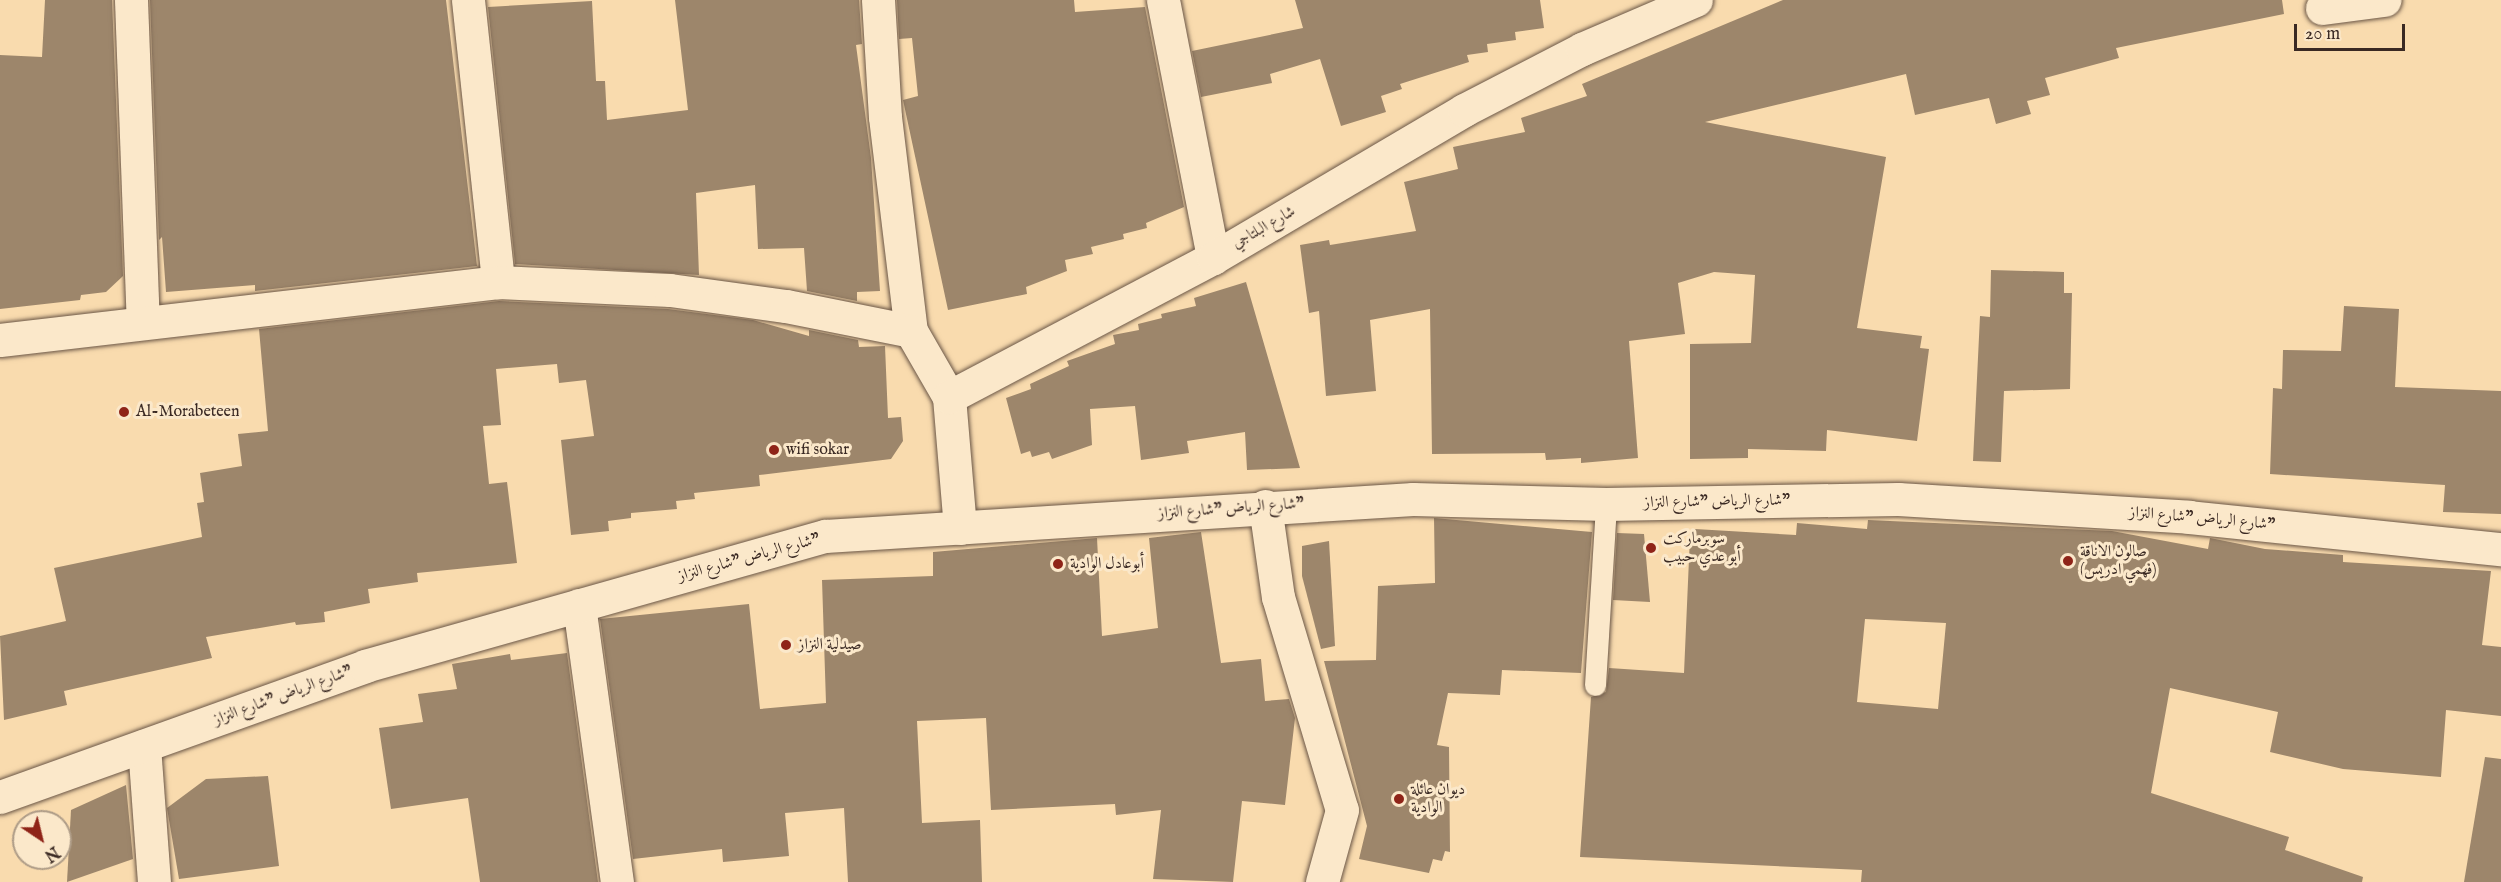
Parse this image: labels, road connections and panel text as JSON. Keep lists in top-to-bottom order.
{
  "streets": {
    "street": ["شارع البلتاجي", "شارع الرياض \"شارع النزاز\""]
  },
  "places": [
    "Al-Morabeteen",
    "wifi sokar",
    "سوبرماركت أبو عدي حبيب",
    "صالون الاناقة (فهمي ادريس)",
    "أبوعادل الوادية",
    "صيدلية النزاز",
    "ديوان عائلة الوادية"
  ],
  "scale_bar": "20 m",
  "north": "bottom right"
}
